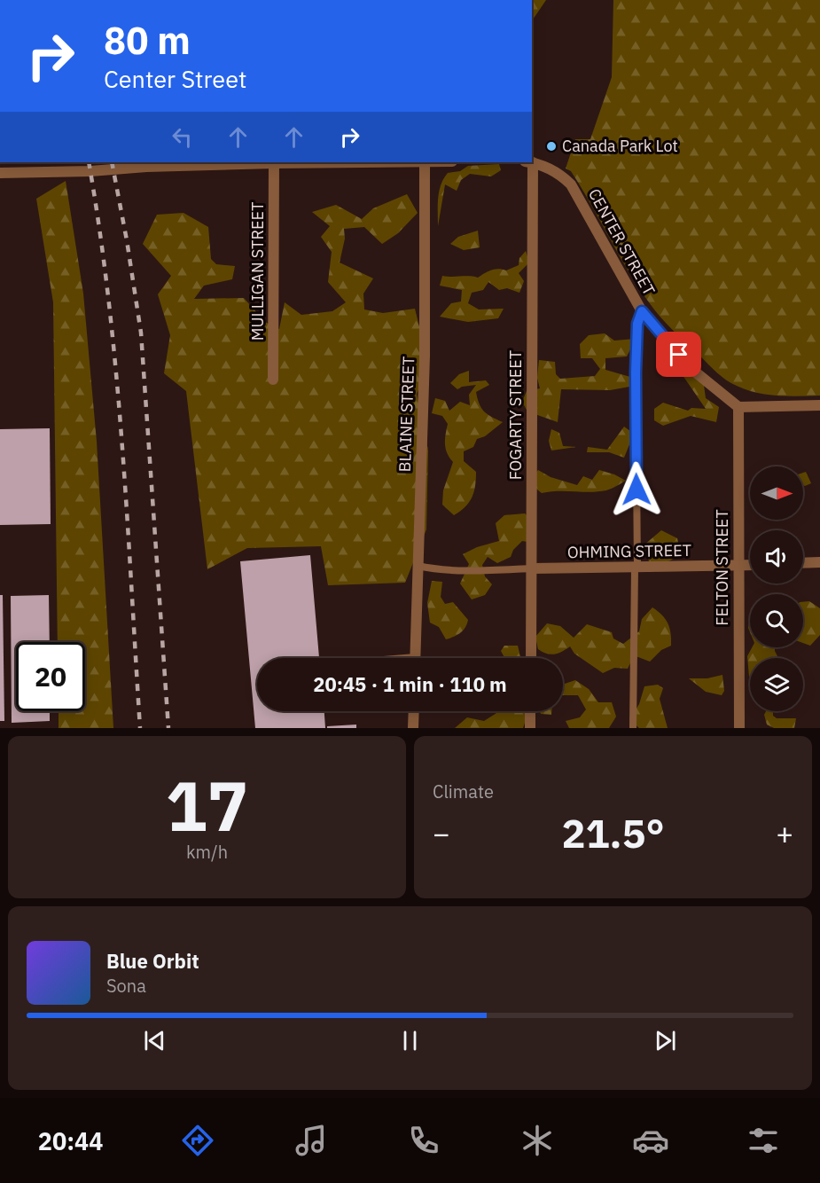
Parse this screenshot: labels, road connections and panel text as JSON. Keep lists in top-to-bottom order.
{
  "streets": {
    "street": [
      "CENTER STREET",
      "MULLIGAN STREET",
      "BLAINE STREET",
      "FOGARTY STREET",
      "OHMING STREET",
      "FELTON STREET"
    ]
  },
  "crossings": [
    ["CENTER STREET", "FELTON STREET"],
    ["FOGARTY STREET", "OHMING STREET"],
    ["OHMING STREET", "FELTON STREET"]
  ],
  "places": ["Canada Park Lot"],
  "north": "right",
  "page": {
    "turn": ["80 m", "Center Street"],
    "limit": "20",
    "trip": "20:45 · 1 min · 110 m",
    "tile": [
      ["17", "km/h"],
      "Climate"
    ],
    "heat": ["−", "21.5°", "+"],
    "song": ["Blue Orbit", "Sona"],
    "tabs": "20:44"
  }
}
